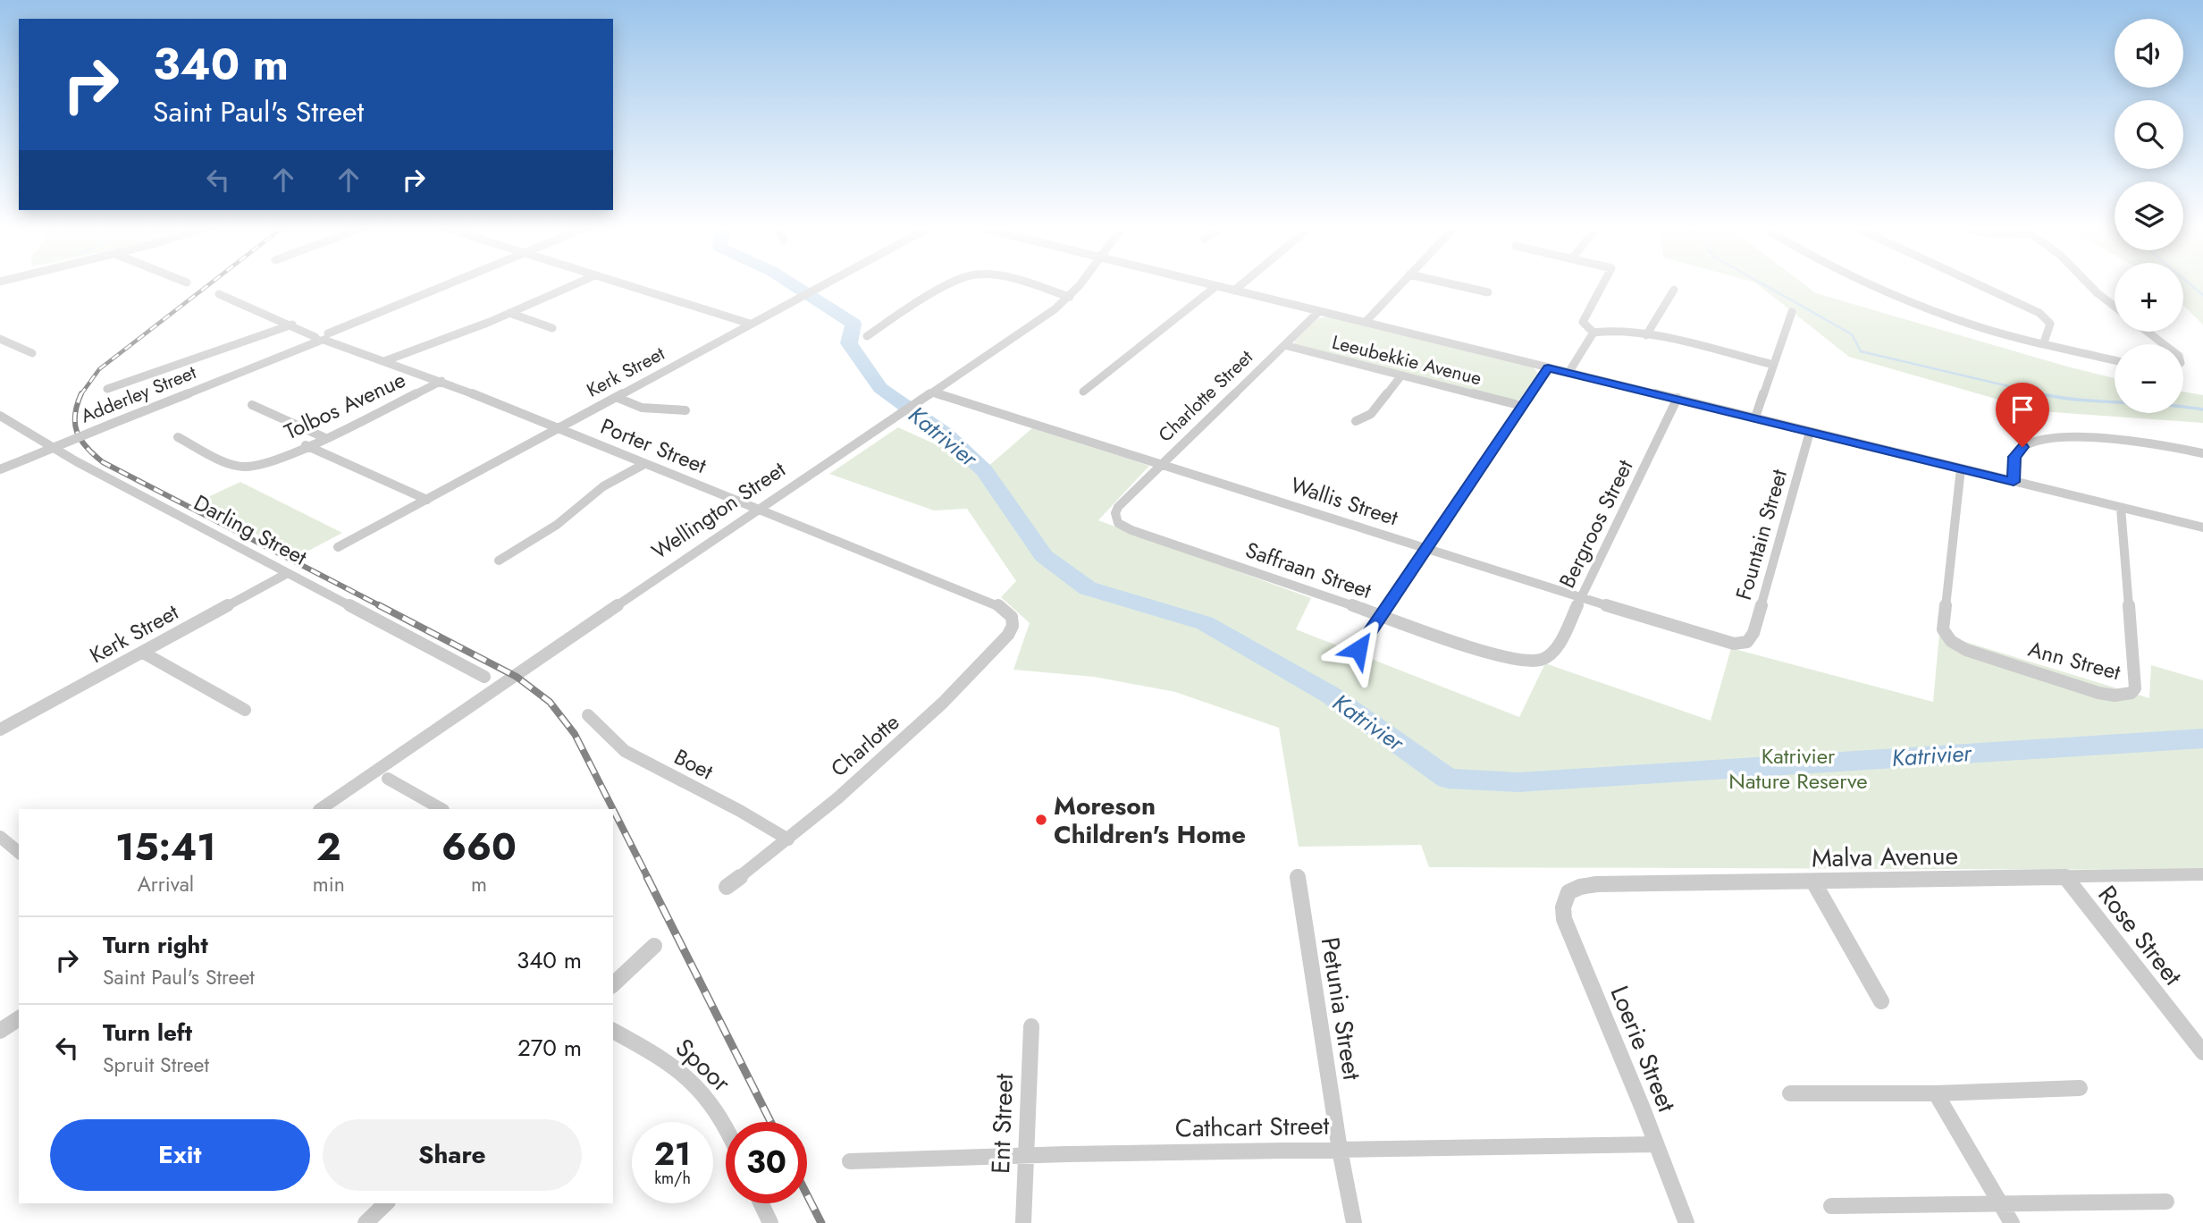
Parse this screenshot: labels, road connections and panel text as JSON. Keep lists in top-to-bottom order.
{
  "streets": {
    "street": [
      "Leeubekkie Avenue",
      "Kerk Street",
      "Adderley Street",
      "Charlotte Street",
      "Tolbos Avenue",
      "Porter Street",
      "Wallis Street",
      "Wellington Street",
      "Bergroos Street",
      "Darling Street",
      "Fountain Street",
      "Saffraan Street",
      "Ann Street",
      "Charlotte",
      "Boet",
      "Malva Avenue",
      "Rose Street",
      "Petunia Street",
      "Loerie Street",
      "Spoor",
      "Ent Street",
      "Cathcart Street"
    ]
  },
  "crossings": [
    ["Leeubekkie Avenue", "Charlotte Street"],
    ["Kerk Street", "Porter Street"],
    ["Kerk Street", "Darling Street"],
    ["Adderley Street", "Porter Street"],
    ["Charlotte Street", "Wallis Street"],
    ["Charlotte Street", "Saffraan Street"],
    ["Tolbos Avenue", "Porter Street"],
    ["Porter Street", "Wellington Street"],
    ["Porter Street", "Charlotte"],
    ["Wallis Street", "Wellington Street"],
    ["Wallis Street", "Bergroos Street"],
    ["Wallis Street", "Fountain Street"],
    ["Bergroos Street", "Saffraan Street"],
    ["Charlotte", "Boet"],
    ["Malva Avenue", "Rose Street"],
    ["Malva Avenue", "Loerie Street"],
    ["Petunia Street", "Cathcart Street"],
    ["Loerie Street", "Cathcart Street"],
    ["Ent Street", "Cathcart Street"]
  ],
  "water": ["Katrivier"],
  "parks": ["Katrivier Nature Reserve"],
  "places": ["Moreson Children's Home"],
  "page": {
    "map_buttons": ["+", "−"],
    "turn": ["340 m", "Saint Paul's Street"],
    "eta": [
      "15:41",
      "Arrival",
      "2",
      "min",
      "660",
      "m"
    ],
    "list": [
      {
        "name": "Turn right",
        "note": "Saint Paul's Street",
        "value": "340 m"
      },
      {
        "name": "Turn left",
        "note": "Spruit Street",
        "value": "270 m"
      }
    ],
    "buttons": ["Exit", "Share"],
    "speed": "21 km/h",
    "limit": "30"
  }
}
